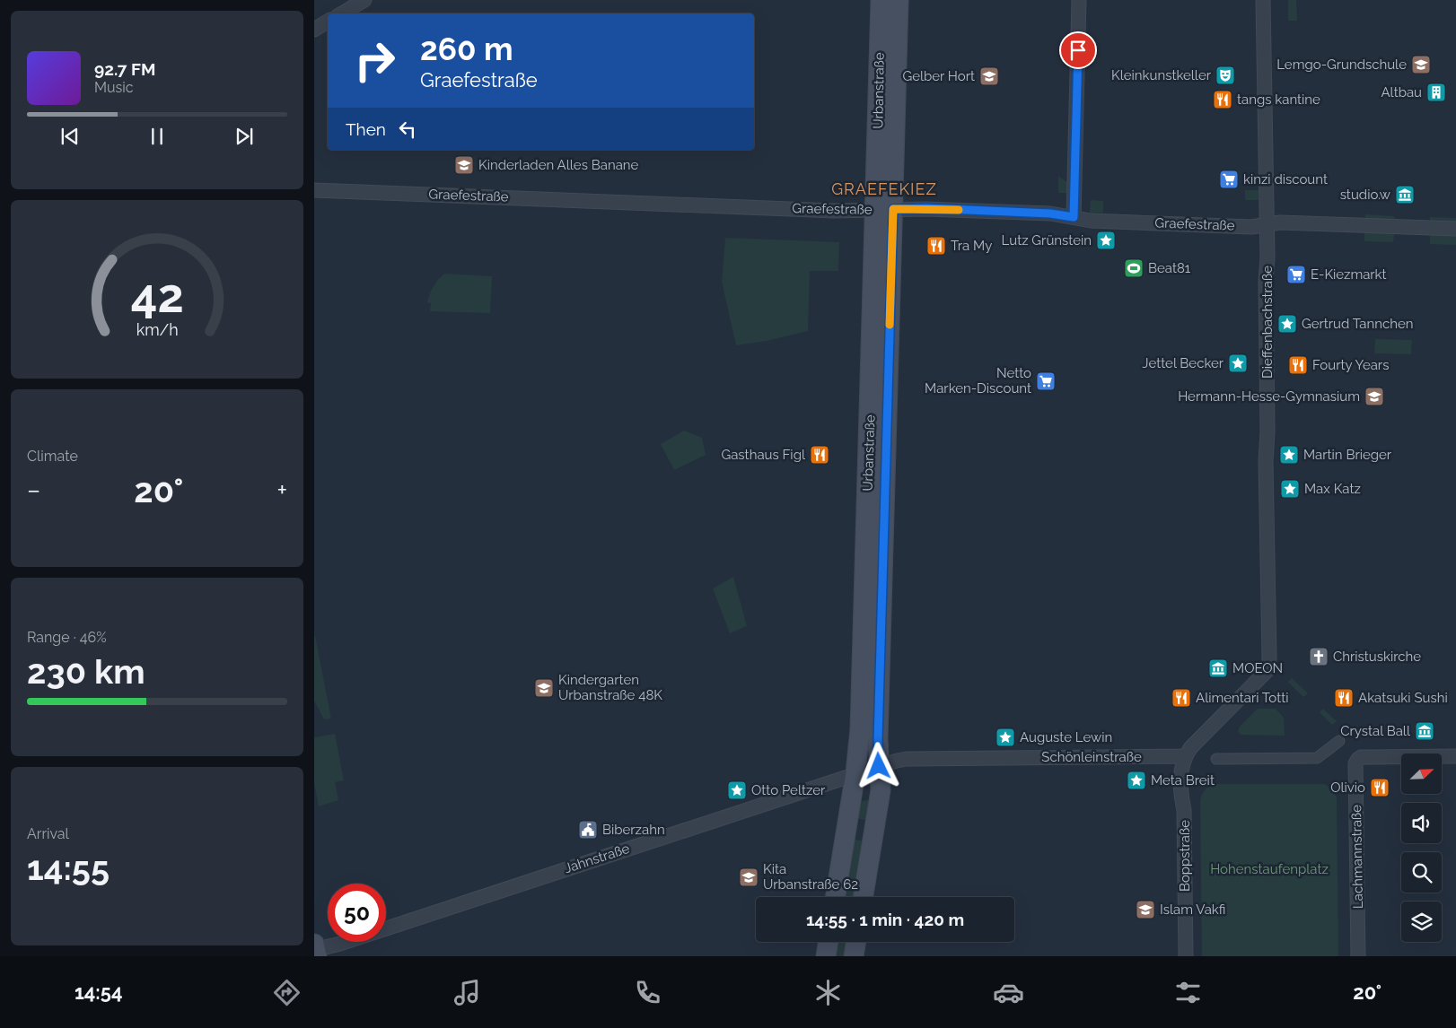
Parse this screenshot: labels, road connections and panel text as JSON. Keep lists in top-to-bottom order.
{
  "streets": {
    "main road": ["Urbanstraße"],
    "street": [
      "Graefestraße",
      "Dieffenbachstraße",
      "Schönleinstraße",
      "Boppstraße",
      "Lachmannstraße",
      "Jahnstraße"
    ]
  },
  "crossings": [
    ["Urbanstraße", "Graefestraße"],
    ["Urbanstraße", "Schönleinstraße"],
    ["Urbanstraße", "Jahnstraße"],
    ["Graefestraße", "Dieffenbachstraße"],
    ["Dieffenbachstraße", "Schönleinstraße"],
    ["Dieffenbachstraße", "Boppstraße"],
    ["Schönleinstraße", "Boppstraße"],
    ["Schönleinstraße", "Jahnstraße"]
  ],
  "districts": ["GRAEFEKIEZ"],
  "parks": ["Hohenstaufenplatz"],
  "places": {
    "school or university": [
      "Lemgo-Grundschule",
      "Gelber Hort",
      "Kinderladen Alles Banane",
      "Hermann-Hesse-Gymnasium",
      "Kindergarten Urbanstraße 48K",
      "Kita Urbanstraße 62",
      "Islam Vakfi"
    ],
    "theatre": ["Kleinkunstkeller"],
    "building": ["Altbau"],
    "restaurant": [
      "tangs kantine",
      "Tra My",
      "Fourty Years",
      "Gasthaus Figl",
      "Alimentari Totti",
      "Akatsuki Sushi",
      "Olivio"
    ],
    "supermarket": ["kinzi discount", "E-Kiezmarkt", "Netto Marken-Discount"],
    "museum": ["studio.w", "MOEON", "Crystal Ball"],
    "place": [
      "Lutz Grünstein",
      "Gertrud Tannchen",
      "Jettel Becker",
      "Martin Brieger",
      "Max Katz",
      "Auguste Lewin",
      "Meta Breit",
      "Otto Peltzer"
    ],
    "sports": ["Beat81"],
    "church": ["Christuskirche"],
    "public building": ["Biberzahn"]
  },
  "north": "top right",
  "page": {
    "turn": ["260 m", "Graefestraße"],
    "song": ["92.7 FM", "Music"],
    "then": "Then",
    "tile": [
      "Climate",
      ["Range · 46%", "230 km"],
      ["Arrival", "14:55"]
    ],
    "heat": ["−", "20°", "+"],
    "limit": "50",
    "trip": "14:55 · 1 min · 420 m",
    "tabs": ["14:54", "20°"],
    "gauge": ["42", "km/h"]
  }
}
